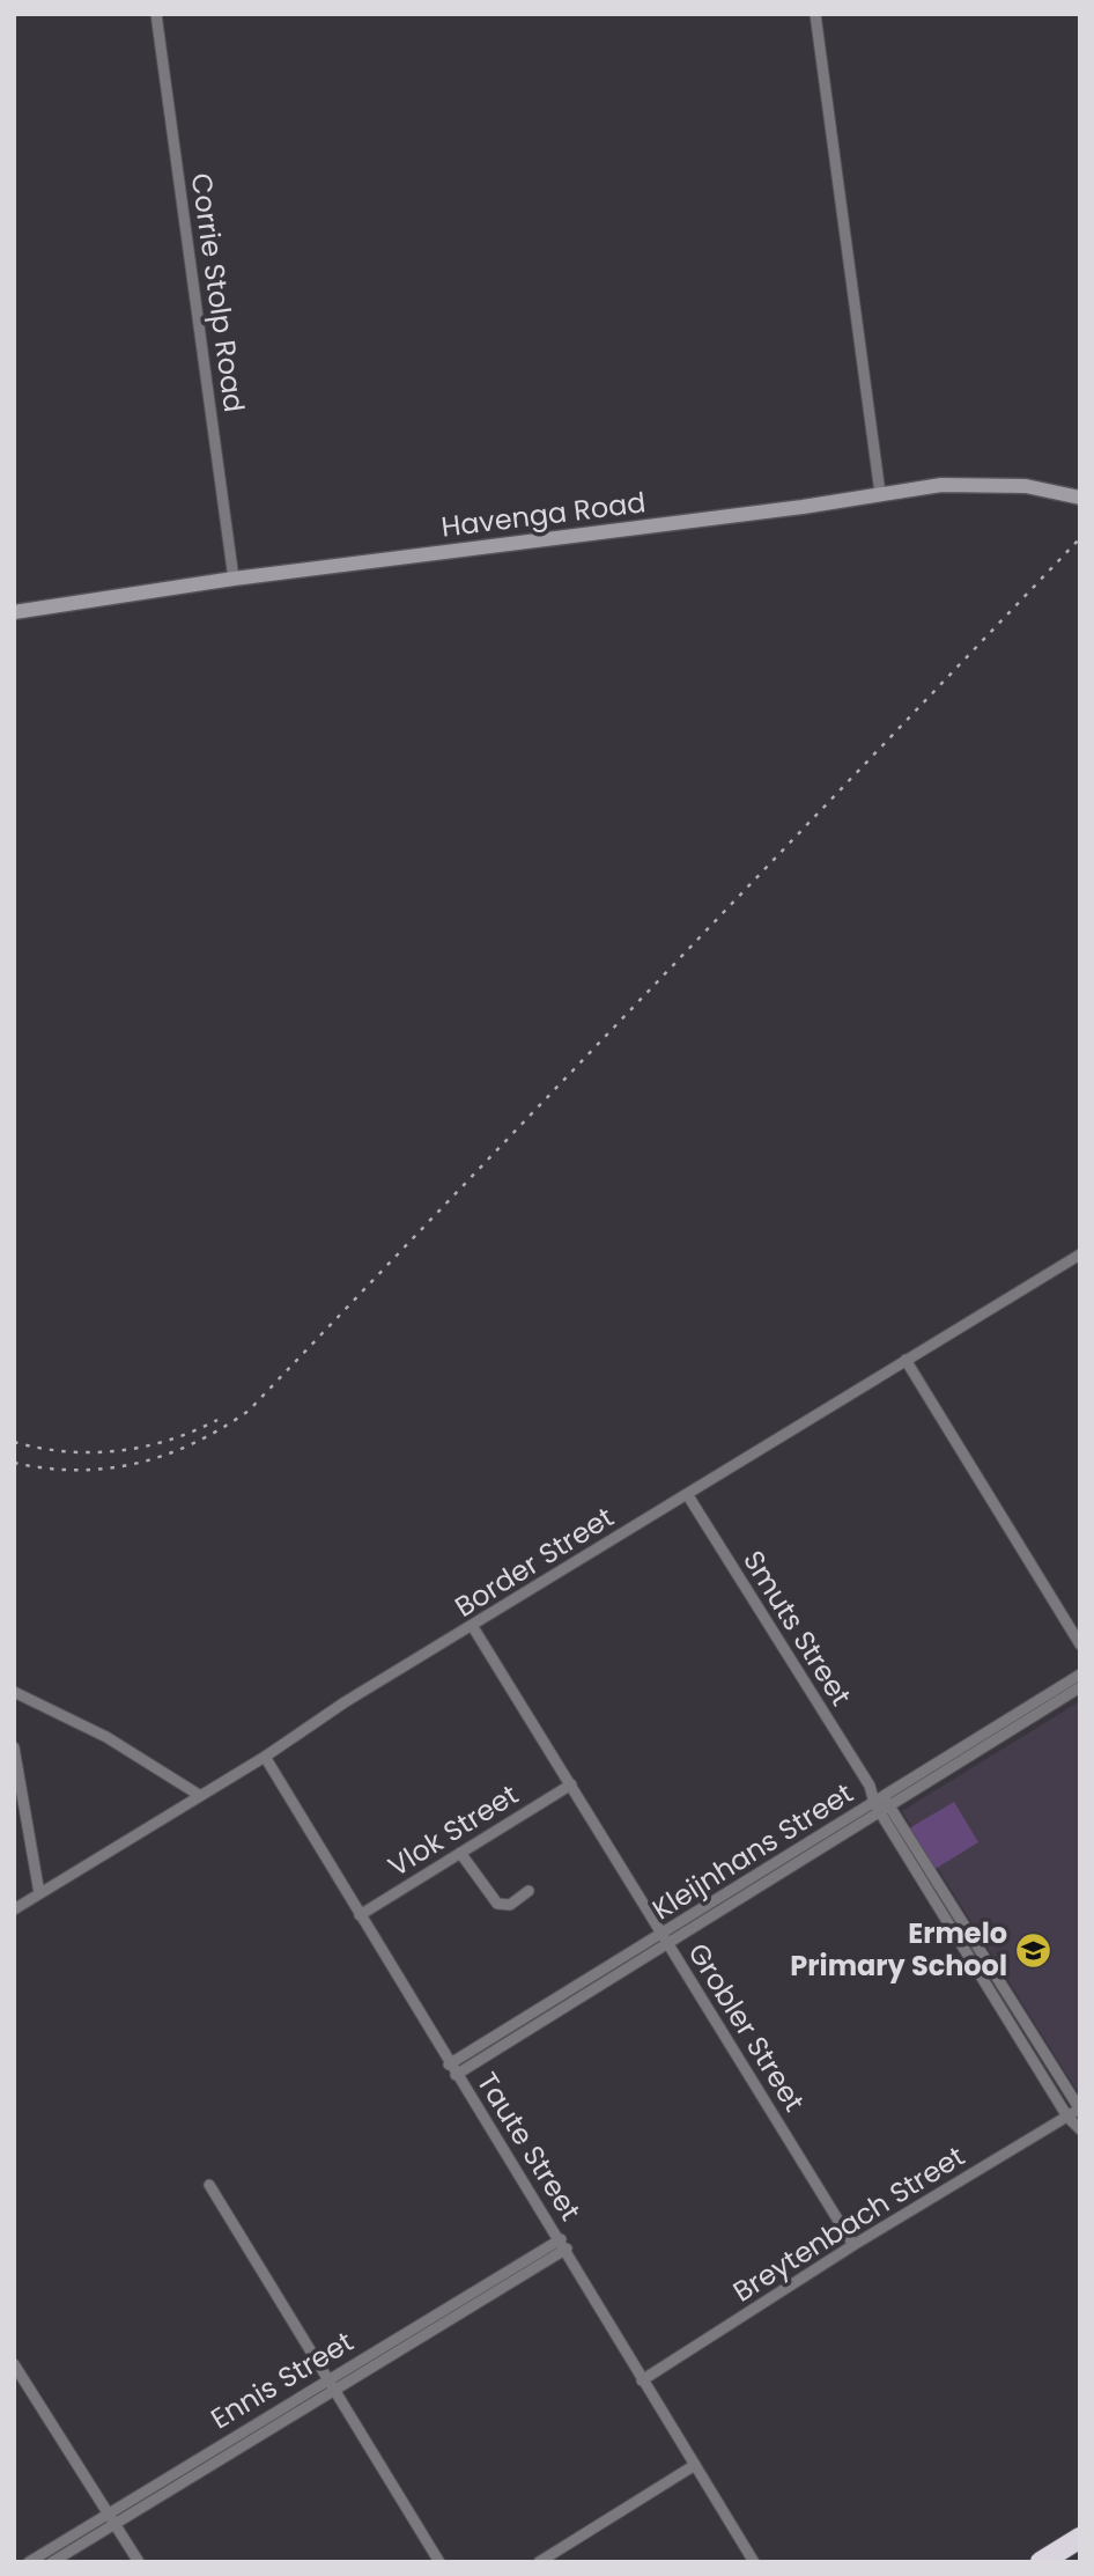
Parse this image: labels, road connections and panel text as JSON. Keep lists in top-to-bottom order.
{
  "streets": {
    "street": [
      "Corrie Stolp Road",
      "Havenga Road",
      "Border Street",
      "Smuts Street",
      "Vlok Street",
      "Kleijnhans Street",
      "Grobler Street",
      "Taute Street",
      "Breytenbach Street",
      "Ennis Street"
    ]
  },
  "crossings": [
    ["Corrie Stolp Road", "Havenga Road"],
    ["Border Street", "Smuts Street"],
    ["Border Street", "Grobler Street"],
    ["Border Street", "Taute Street"],
    ["Smuts Street", "Kleijnhans Street"],
    ["Smuts Street", "Breytenbach Street"],
    ["Vlok Street", "Grobler Street"],
    ["Vlok Street", "Taute Street"],
    ["Kleijnhans Street", "Grobler Street"],
    ["Kleijnhans Street", "Taute Street"],
    ["Grobler Street", "Breytenbach Street"],
    ["Taute Street", "Breytenbach Street"],
    ["Taute Street", "Ennis Street"]
  ],
  "places": {
    "school or university": ["Ermelo Primary School"]
  }
}
